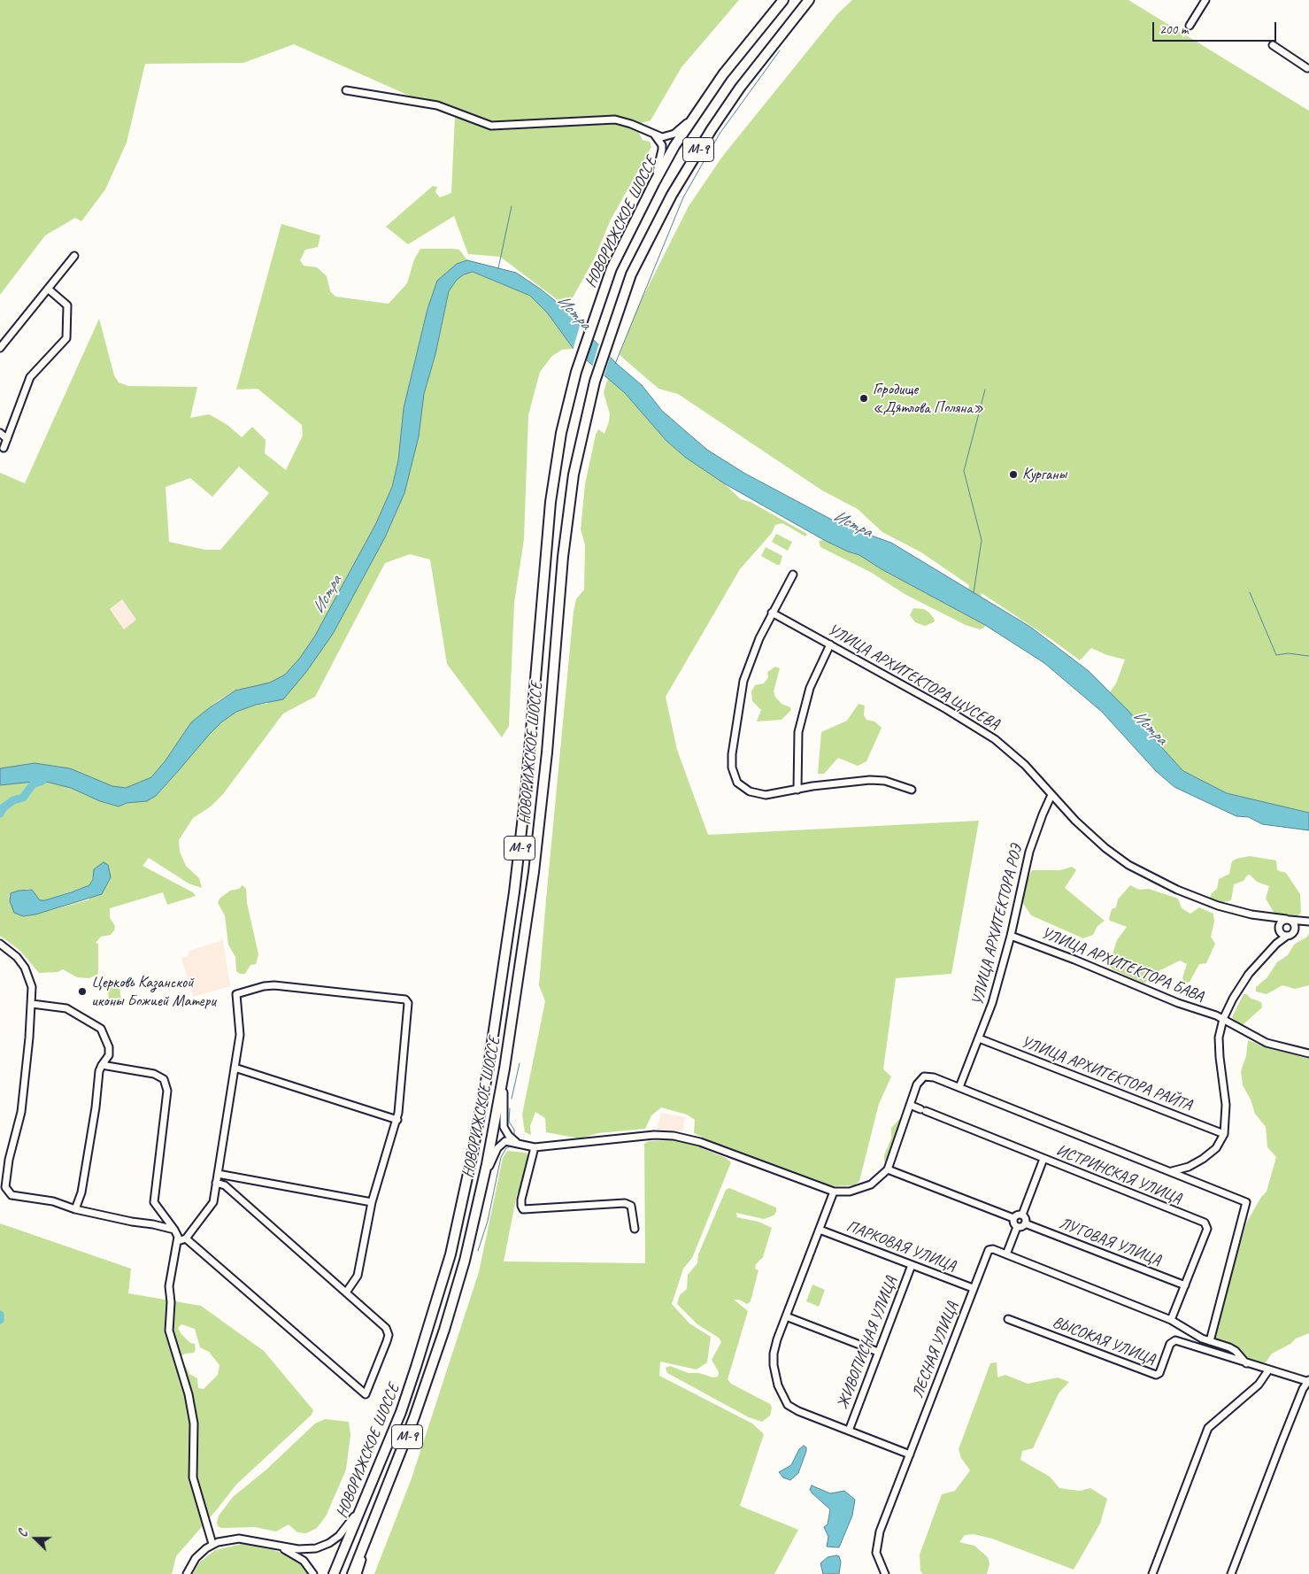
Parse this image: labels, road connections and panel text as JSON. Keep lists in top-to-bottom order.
{
  "streets": {
    "highway": ["М-9", "НОВОРИЖСКОЕ ШОССЕ"],
    "street": [
      "УЛИЦА АРХИТЕКТОРА ЩУСЕВА",
      "УЛИЦА АРХИТЕКТОРА РОЭ",
      "УЛИЦА АРХИТЕКТОРА БАВА",
      "УЛИЦА АРХИТЕКТОРА РАЙТА",
      "ИСТРИНСКАЯ УЛИЦА",
      "ЛУГОВАЯ УЛИЦА",
      "ПАРКОВАЯ УЛИЦА",
      "ВЫСОКАЯ УЛИЦА",
      "ЖИВОПИСНАЯ УЛИЦА",
      "ЛЕСНАЯ УЛИЦА"
    ]
  },
  "crossings": [
    ["УЛИЦА АРХИТЕКТОРА ЩУСЕВА", "УЛИЦА АРХИТЕКТОРА РОЭ"],
    ["УЛИЦА АРХИТЕКТОРА РОЭ", "УЛИЦА АРХИТЕКТОРА БАВА"],
    ["УЛИЦА АРХИТЕКТОРА РОЭ", "УЛИЦА АРХИТЕКТОРА РАЙТА"],
    ["ИСТРИНСКАЯ УЛИЦА", "ЛУГОВАЯ УЛИЦА"],
    ["ПАРКОВАЯ УЛИЦА", "ЖИВОПИСНАЯ УЛИЦА"],
    ["ПАРКОВАЯ УЛИЦА", "ЛЕСНАЯ УЛИЦА"]
  ],
  "water": ["Истра"],
  "places": ["Городище «Дятлова Поляна»", "Курганы", "Церковь Казанской иконы Божией Матери"],
  "scale_bar": "200 m",
  "north": "left"
}
